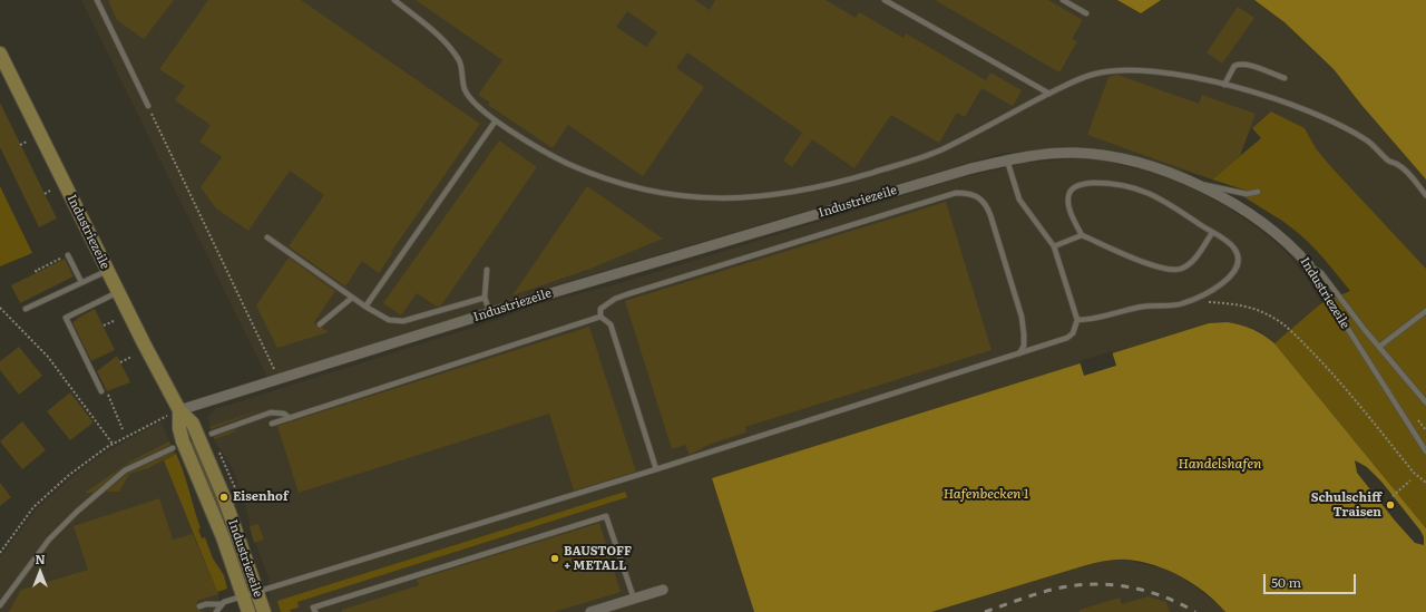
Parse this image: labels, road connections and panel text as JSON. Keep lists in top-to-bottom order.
{
  "streets": {
    "main road": ["Industriezeile"]
  },
  "water": ["Handelshafen", "Hafenbecken 1"],
  "places": ["Eisenhof", "Schulschiff Traisen", "BAUSTOFF + METALL"],
  "scale_bar": "50 m",
  "north": "top"
}
